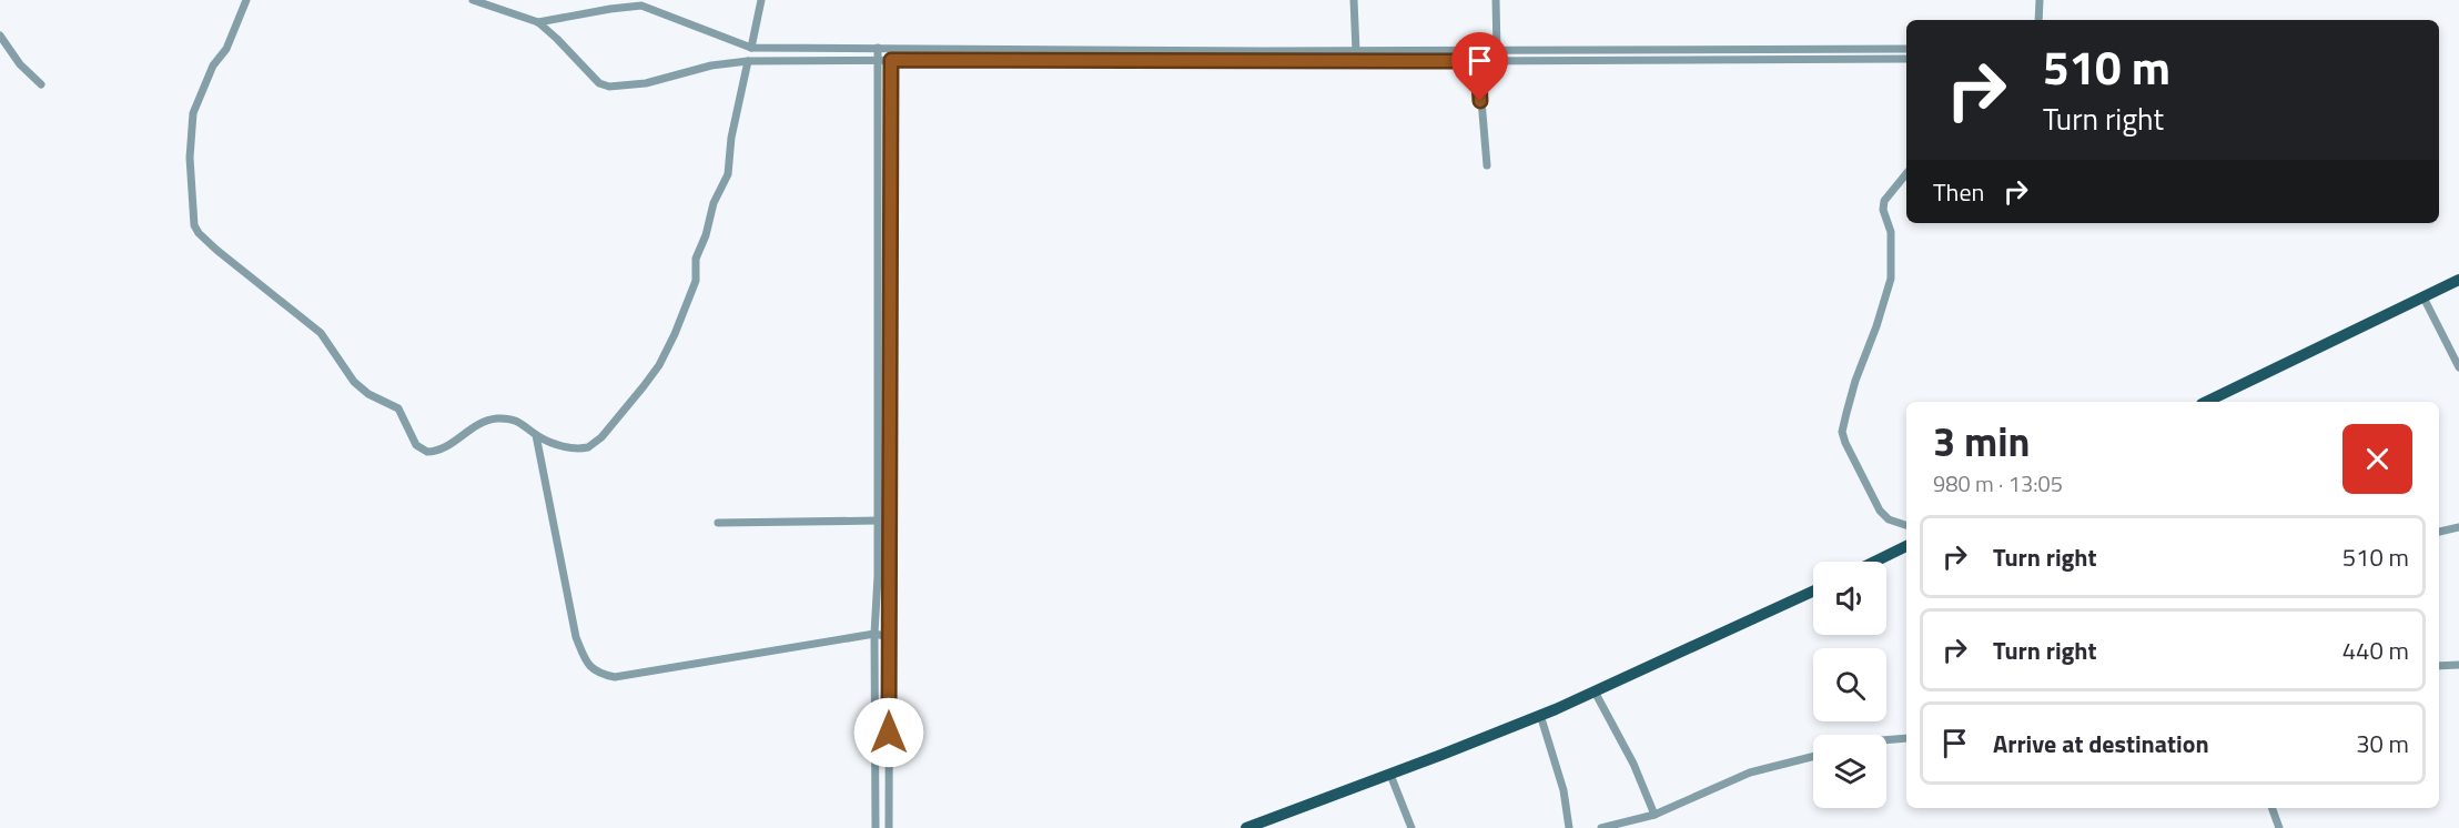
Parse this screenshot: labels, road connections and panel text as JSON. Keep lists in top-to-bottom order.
{
  "page": {
    "turn": ["510 m", "Turn right"],
    "then": "Then",
    "heading": ["3 min", "980 m · 13:05"],
    "list": [
      {
        "name": "Turn right",
        "value": "510 m"
      },
      {
        "name": "Turn right",
        "value": "440 m"
      },
      {
        "name": "Arrive at destination",
        "value": "30 m"
      }
    ]
  }
}
